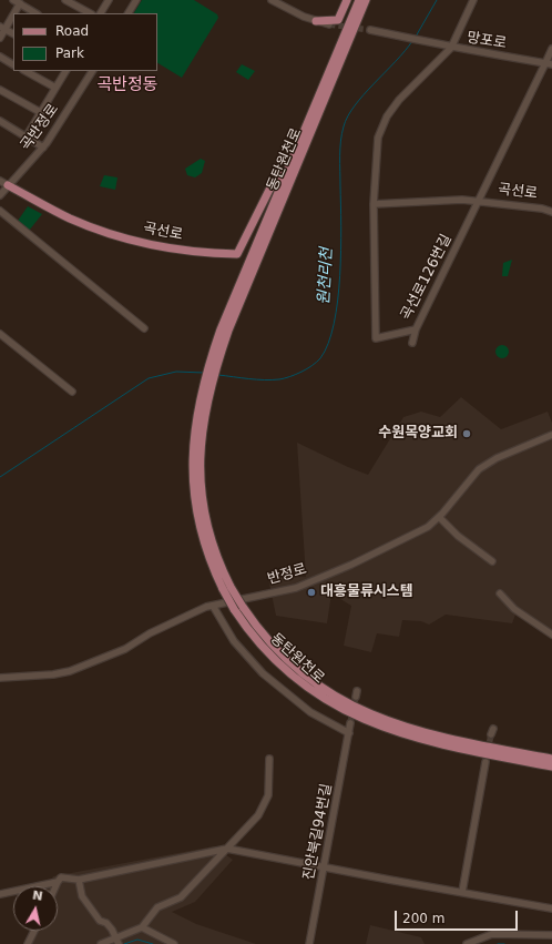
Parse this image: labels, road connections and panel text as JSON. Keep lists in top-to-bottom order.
{
  "streets": {
    "main road": ["동탄원천로", "곡선로"],
    "street": [
      "망포로",
      "곡반정로",
      "곡선로126번길",
      "반정로",
      "진안북길94번길"
    ]
  },
  "crossings": [
    ["망포로", "곡선로126번길"],
    ["곡반정로", "곡선로"],
    ["동탄원천로", "곡선로"],
    ["곡선로", "곡선로126번길"]
  ],
  "districts": ["곡반정동"],
  "water": ["원천리천"],
  "places": ["수원목양교회", "대흥물류시스템"],
  "legend": ["Road", "Park"],
  "scale_bar": "200 m",
  "north": "top"
}
